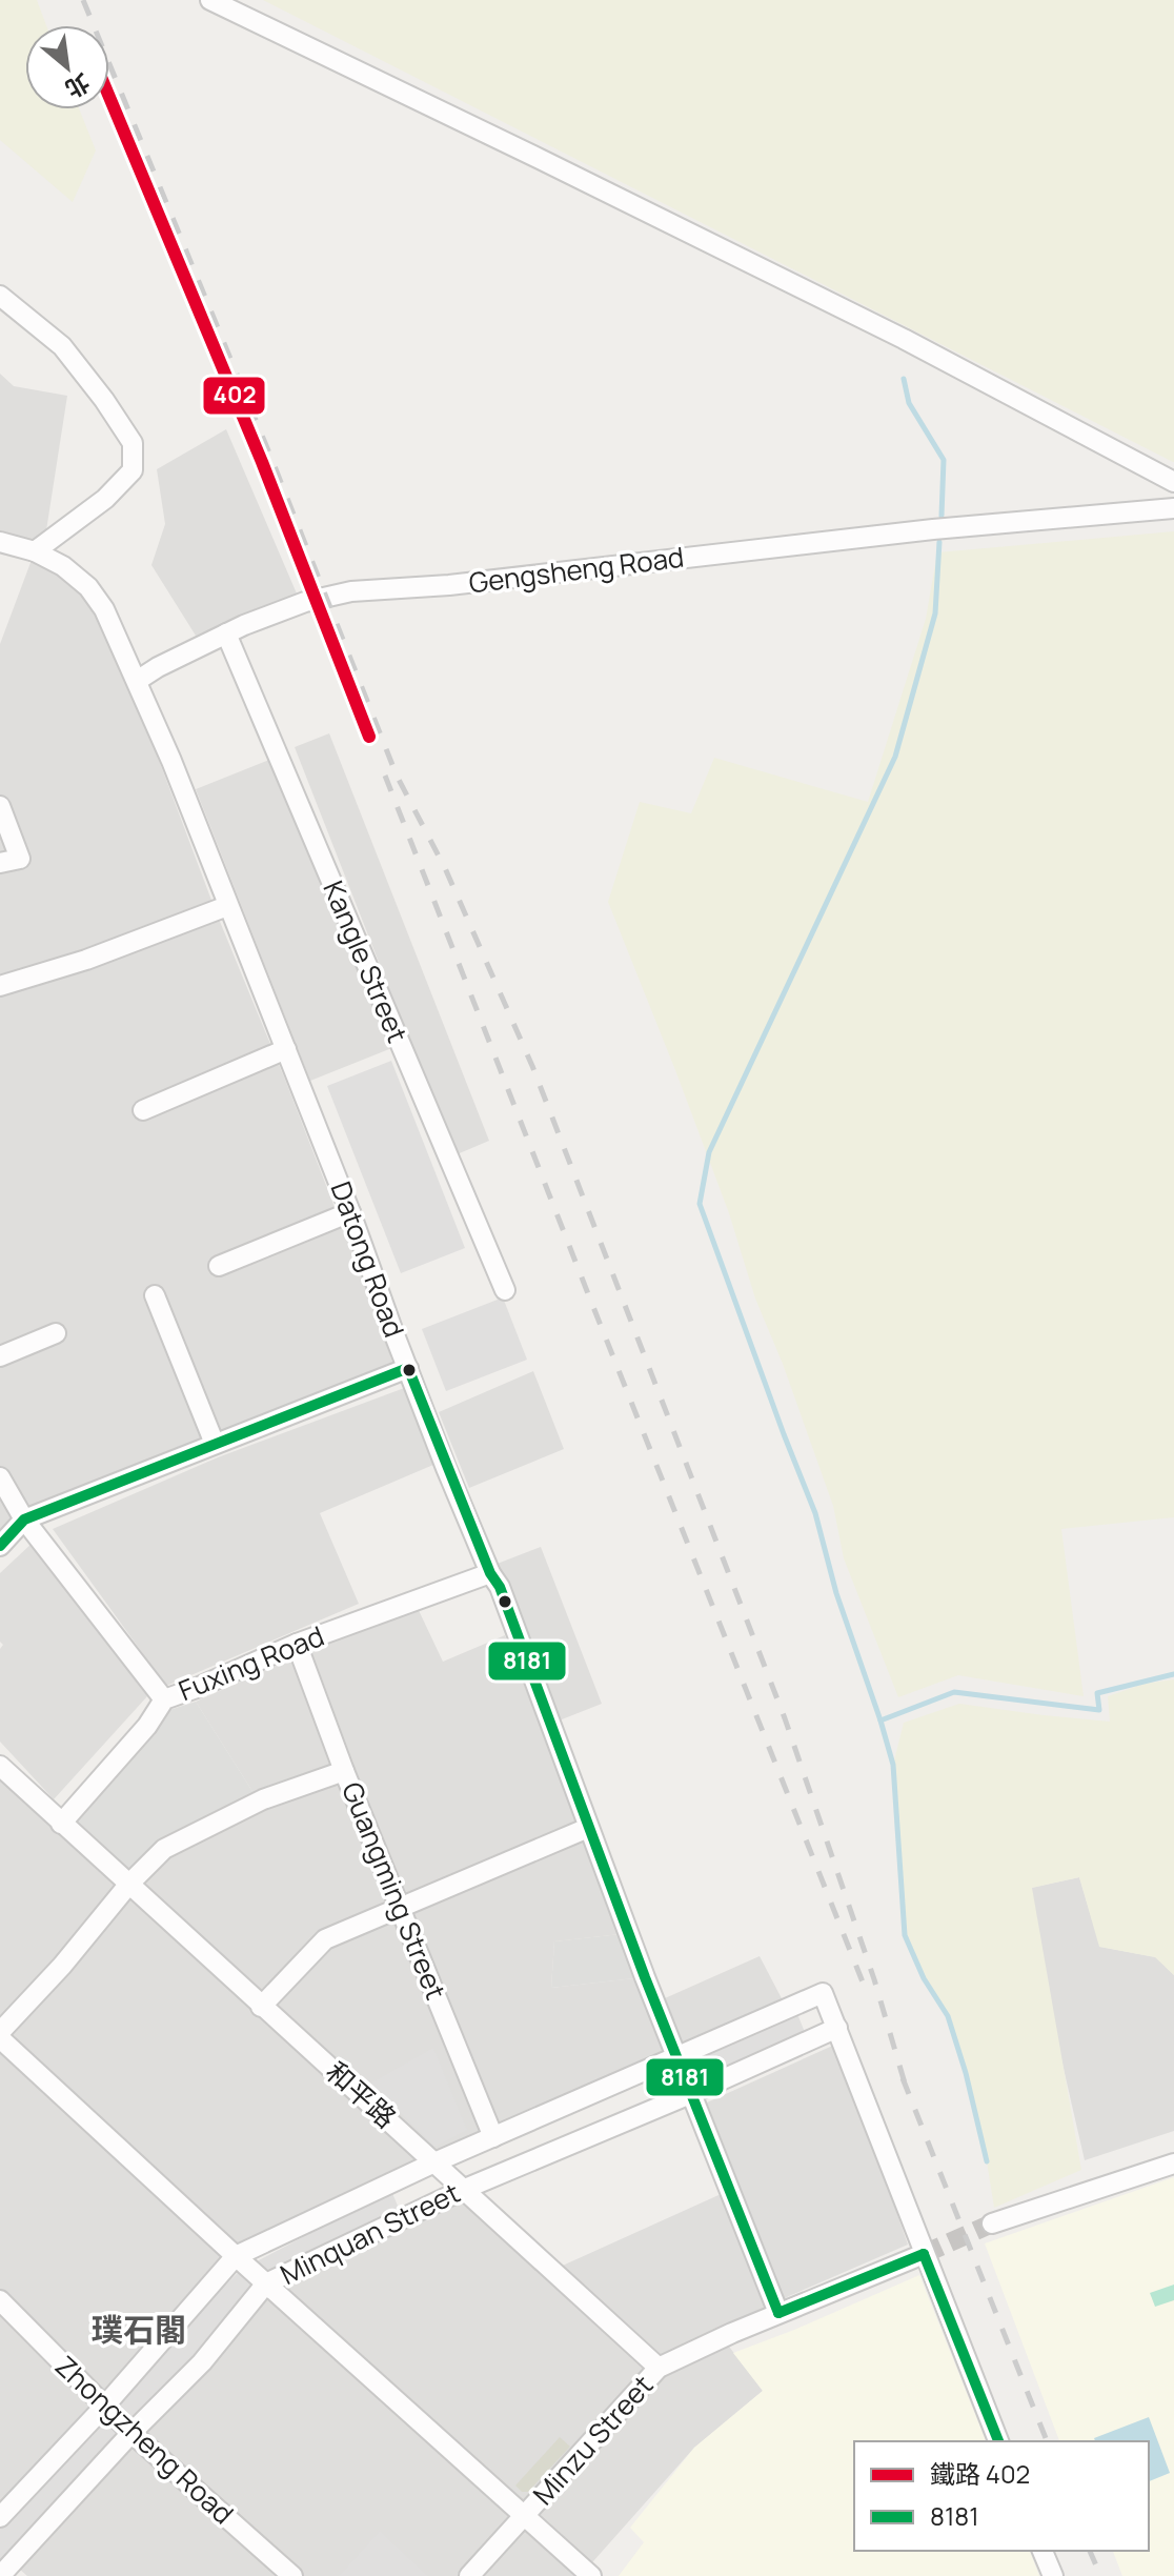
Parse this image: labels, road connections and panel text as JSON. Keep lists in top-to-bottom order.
{
  "streets": {
    "street": [
      "Gengsheng Road",
      "Kangle Street",
      "Datong Road",
      "Fuxing Road",
      "Guangming Street",
      "和平路",
      "Minquan Street",
      "Zhongzheng Road",
      "Minzu Street"
    ]
  },
  "crossings": [
    ["Gengsheng Road", "Kangle Street"],
    ["Gengsheng Road", "Datong Road"],
    ["Datong Road", "Fuxing Road"],
    ["Datong Road", "Minquan Street"],
    ["Datong Road", "Minzu Street"],
    ["Fuxing Road", "Guangming Street"],
    ["Fuxing Road", "和平路"],
    ["Guangming Street", "Minquan Street"],
    ["和平路", "Minquan Street"],
    ["和平路", "Minzu Street"],
    ["Minquan Street", "Zhongzheng Road"]
  ],
  "districts": ["璞石閣"],
  "lines": ["rail line 402", "transit line 8181"],
  "legend": ["鐵路 402", "8181"],
  "north": "bottom right"
}
